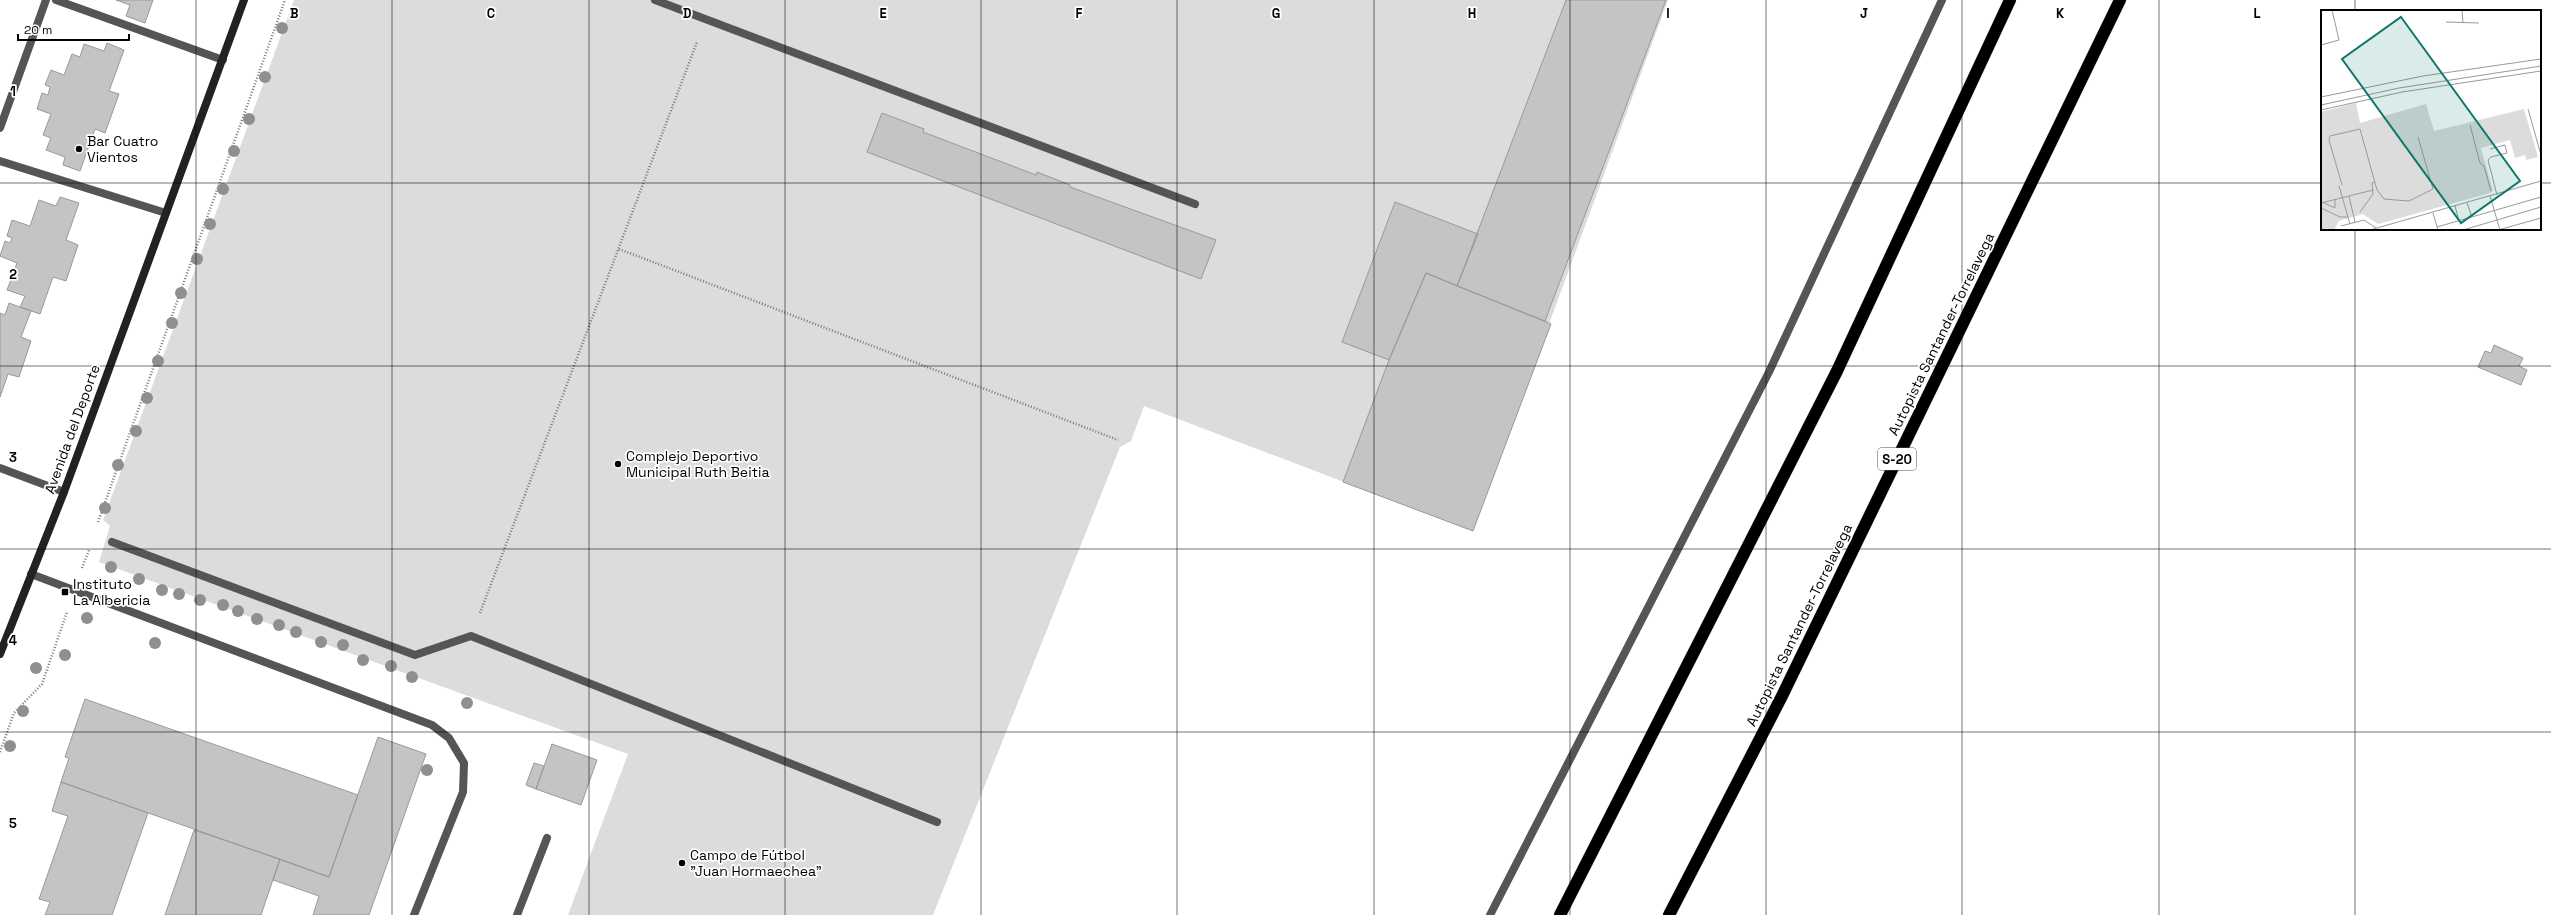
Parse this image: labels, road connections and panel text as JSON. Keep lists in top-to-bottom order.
{
  "streets": {
    "highway": ["Autopista Santander-Torrelavega", "S-20"],
    "main road": ["Avenida del Deporte"]
  },
  "places": {
    "other": ["Bar Cuatro Vientos", "Complejo Deportivo Municipal Ruth Beitia", "Campo de Fútbol \"Juan Hormaechea\""],
    "transit": ["Instituto La Albericia"]
  },
  "scale_bar": "20 m",
  "grid": {
    "columns": [
      "B",
      "C",
      "D",
      "E",
      "F",
      "G",
      "H",
      "I",
      "J",
      "K",
      "L"
    ],
    "rows": [
      "1",
      "2",
      "3",
      "4",
      "5"
    ]
  }
}
